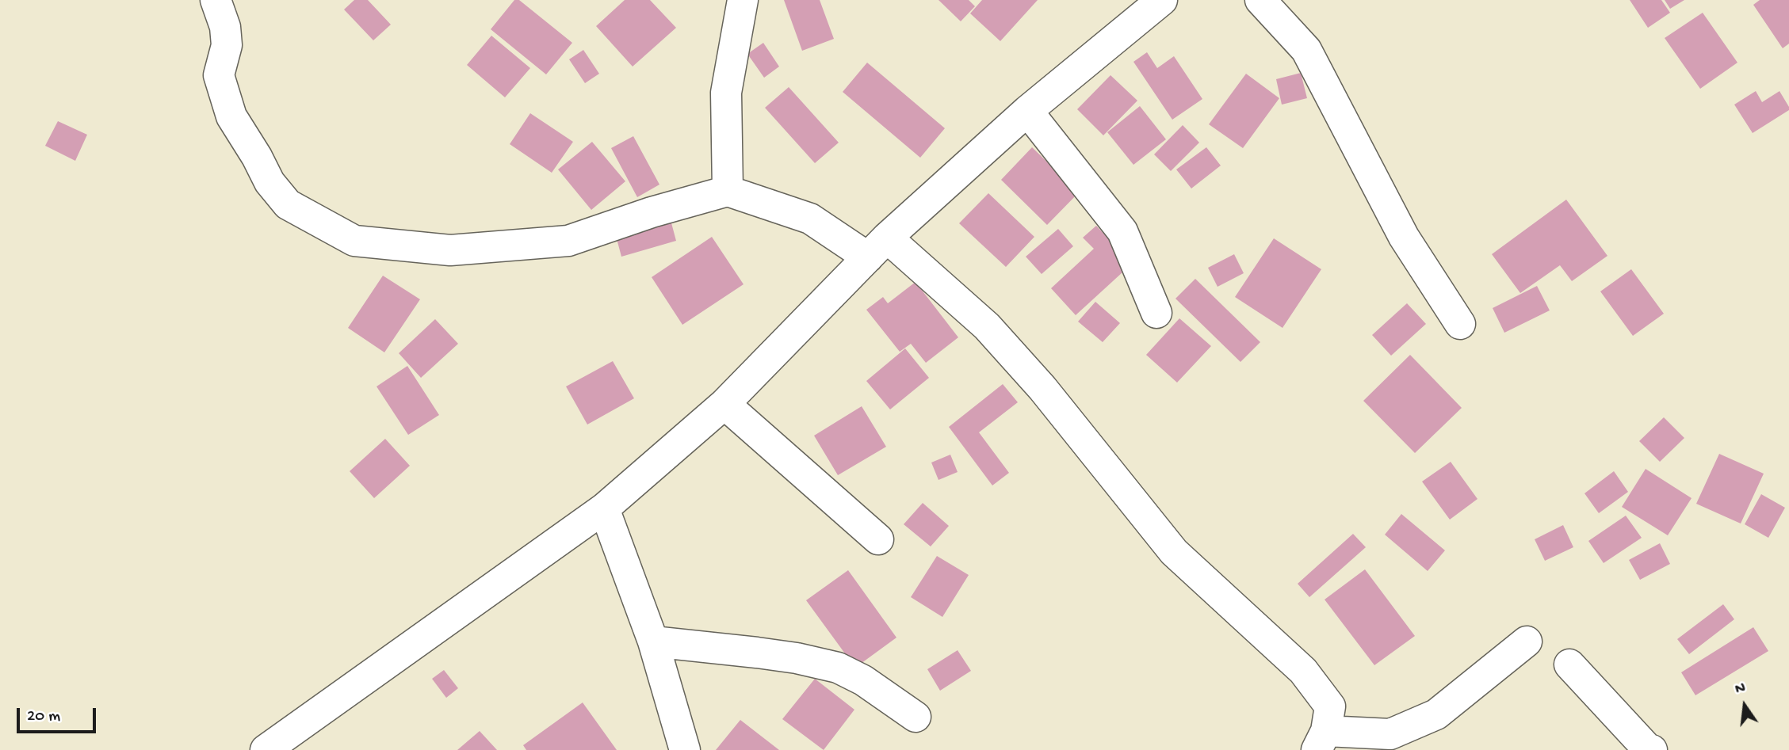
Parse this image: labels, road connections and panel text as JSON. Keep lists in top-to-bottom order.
{
  "scale_bar": "20 m",
  "north": "top"
}
